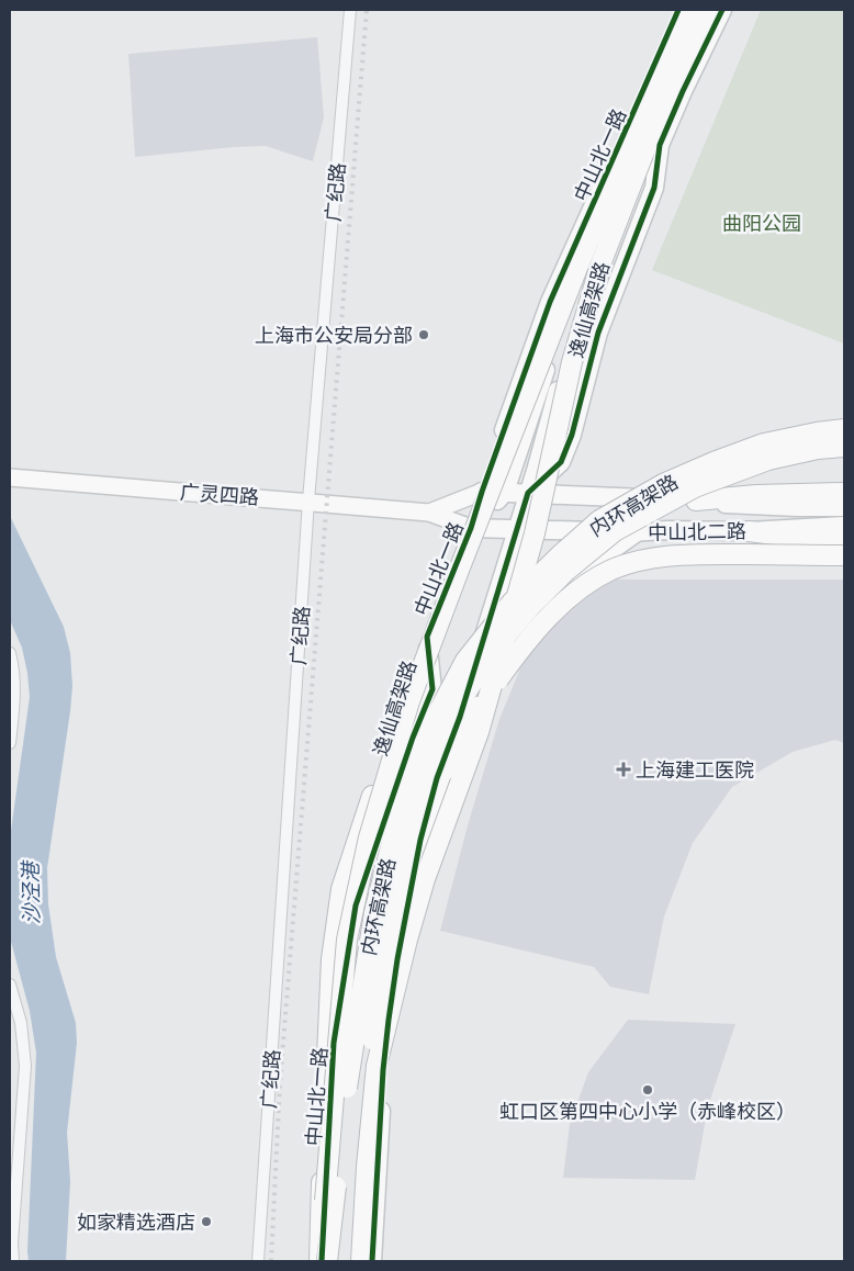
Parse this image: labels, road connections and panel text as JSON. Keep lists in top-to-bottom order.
{
  "streets": {
    "highway": ["逸仙高架路", "内环高架路"],
    "main road": ["中山北一路", "广灵四路", "中山北二路"],
    "street": ["广纪路"]
  },
  "crossings": [
    ["中山北一路", "广灵四路"],
    ["中山北一路", "中山北二路"],
    ["广纪路", "广灵四路"],
    ["逸仙高架路", "内环高架路"],
    ["广灵四路", "中山北二路"]
  ],
  "water": ["沙泾港"],
  "parks": ["曲阳公园"],
  "places": {
    "other": ["上海市公安局分部", "虹口区第四中心小学（赤峰校区）", "如家精选酒店"],
    "health": ["上海建工医院"]
  }
}
